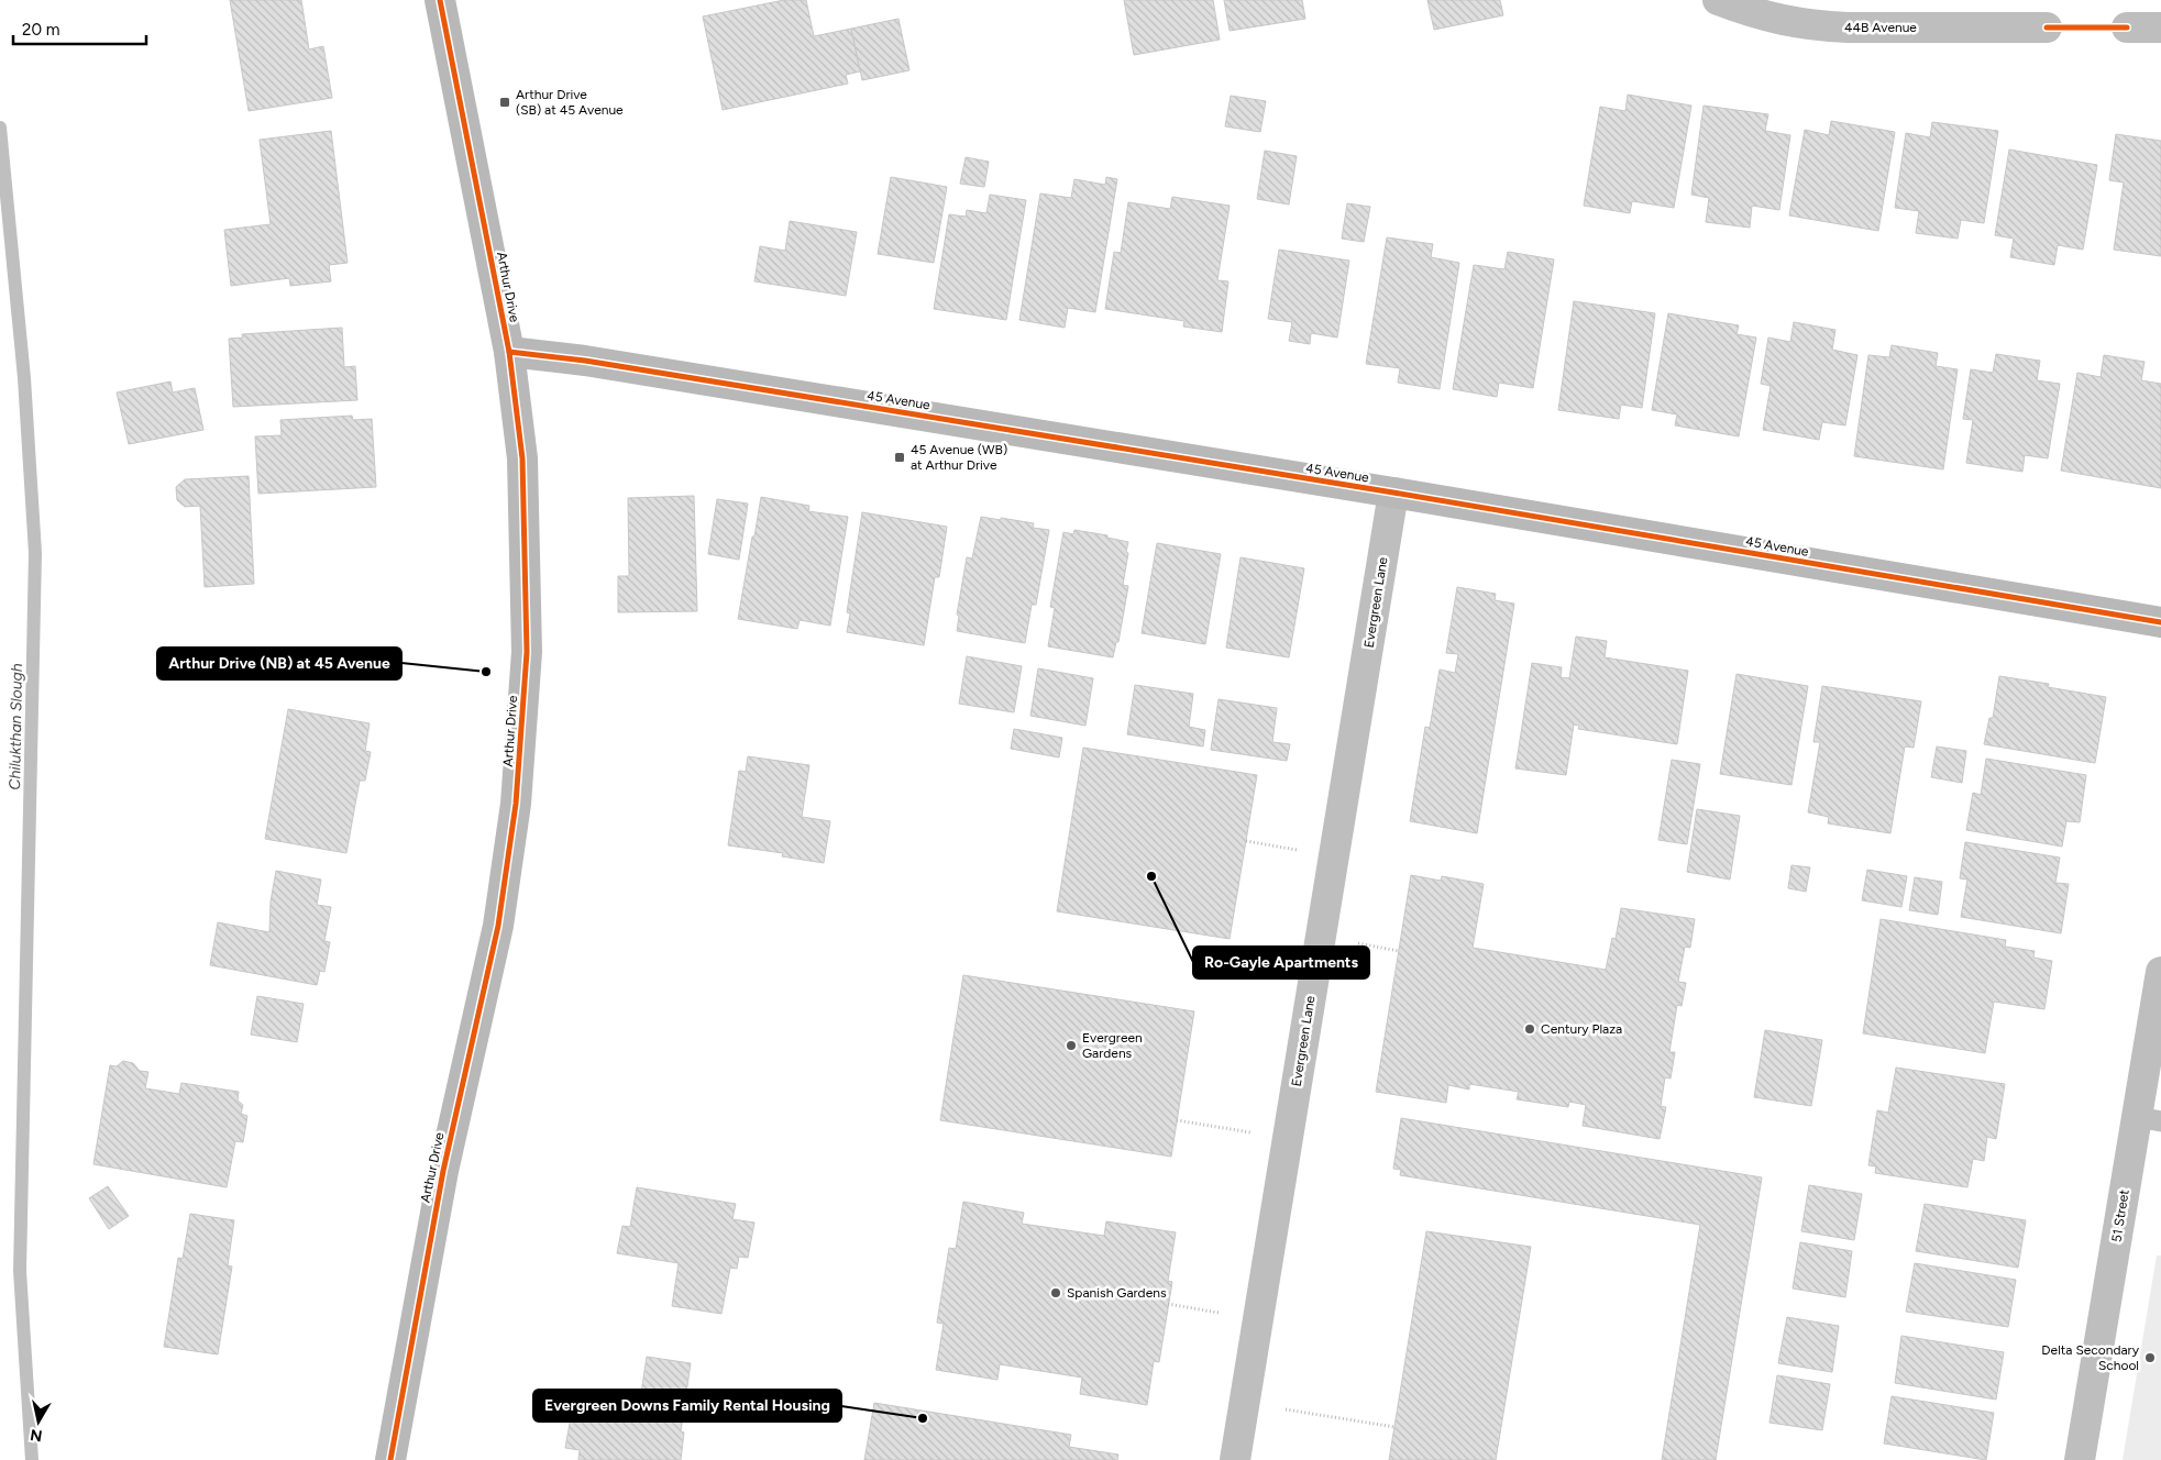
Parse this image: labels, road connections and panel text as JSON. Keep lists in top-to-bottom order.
{
  "streets": {
    "street": [
      "44B Avenue",
      "Arthur Drive",
      "45 Avenue",
      "Evergreen Lane",
      "51 Street"
    ]
  },
  "crossings": [
    ["Arthur Drive", "45 Avenue"],
    ["45 Avenue", "Evergreen Lane"]
  ],
  "water": ["Chilukthan Slough"],
  "places": {
    "transit": ["Arthur Drive (SB) at 45 Avenue", "45 Avenue (WB) at Arthur Drive"],
    "other": [
      "Arthur Drive (NB) at 45 Avenue",
      "Ro-Gayle Apartments",
      "Century Plaza",
      "Evergreen Gardens",
      "Spanish Gardens",
      "Delta Secondary School",
      "Evergreen Downs Family Rental Housing"
    ]
  },
  "scale_bar": "20 m",
  "north": "bottom"
}
